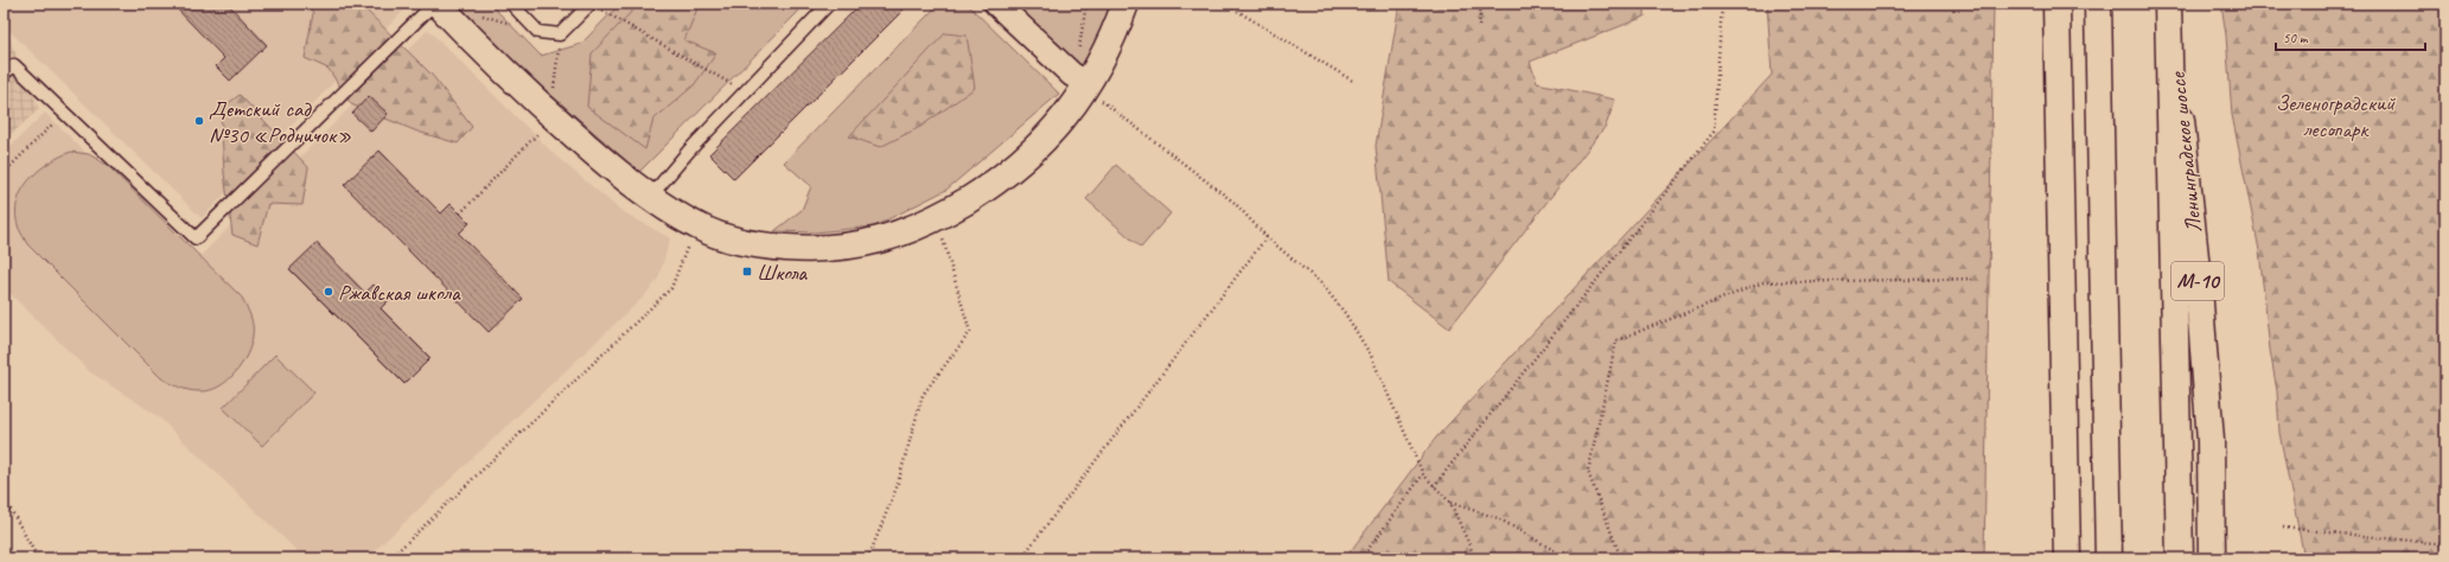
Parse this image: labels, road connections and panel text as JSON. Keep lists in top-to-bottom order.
{
  "streets": {
    "main road": ["Ленинградское шоссе", "М-10"]
  },
  "parks": ["Зеленоградский лесопарк"],
  "places": {
    "other": ["Детский сад №30 «Родничок»", "Ржавская школа"],
    "transit": ["Школа"]
  },
  "scale_bar": "50 m"
}
